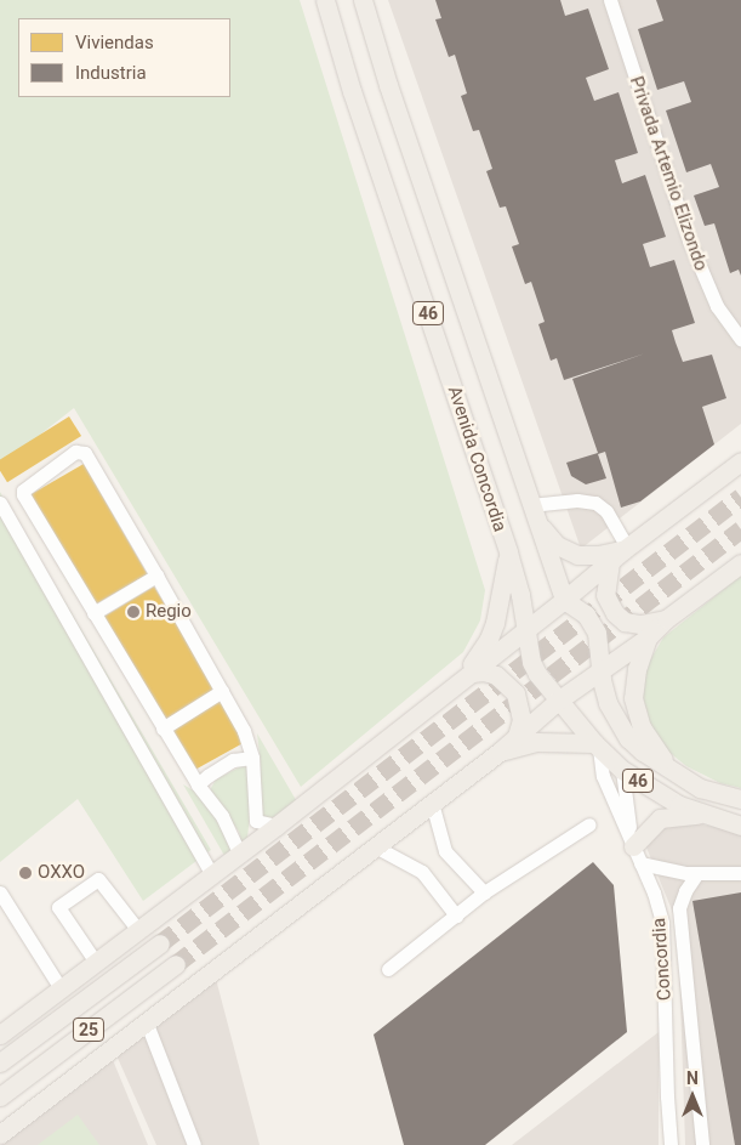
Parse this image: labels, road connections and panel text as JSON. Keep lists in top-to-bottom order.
{
  "streets": {
    "main road": ["46", "Avenida Concordia", "25"],
    "street": ["Privada Artemio Elizondo", "Concordia"]
  },
  "crossings": [
    ["46", "Avenida Concordia"],
    ["Avenida Concordia", "Concordia"]
  ],
  "places": ["Regio", "OXXO"],
  "legend": ["Viviendas", "Industria"],
  "north": "top"
}
